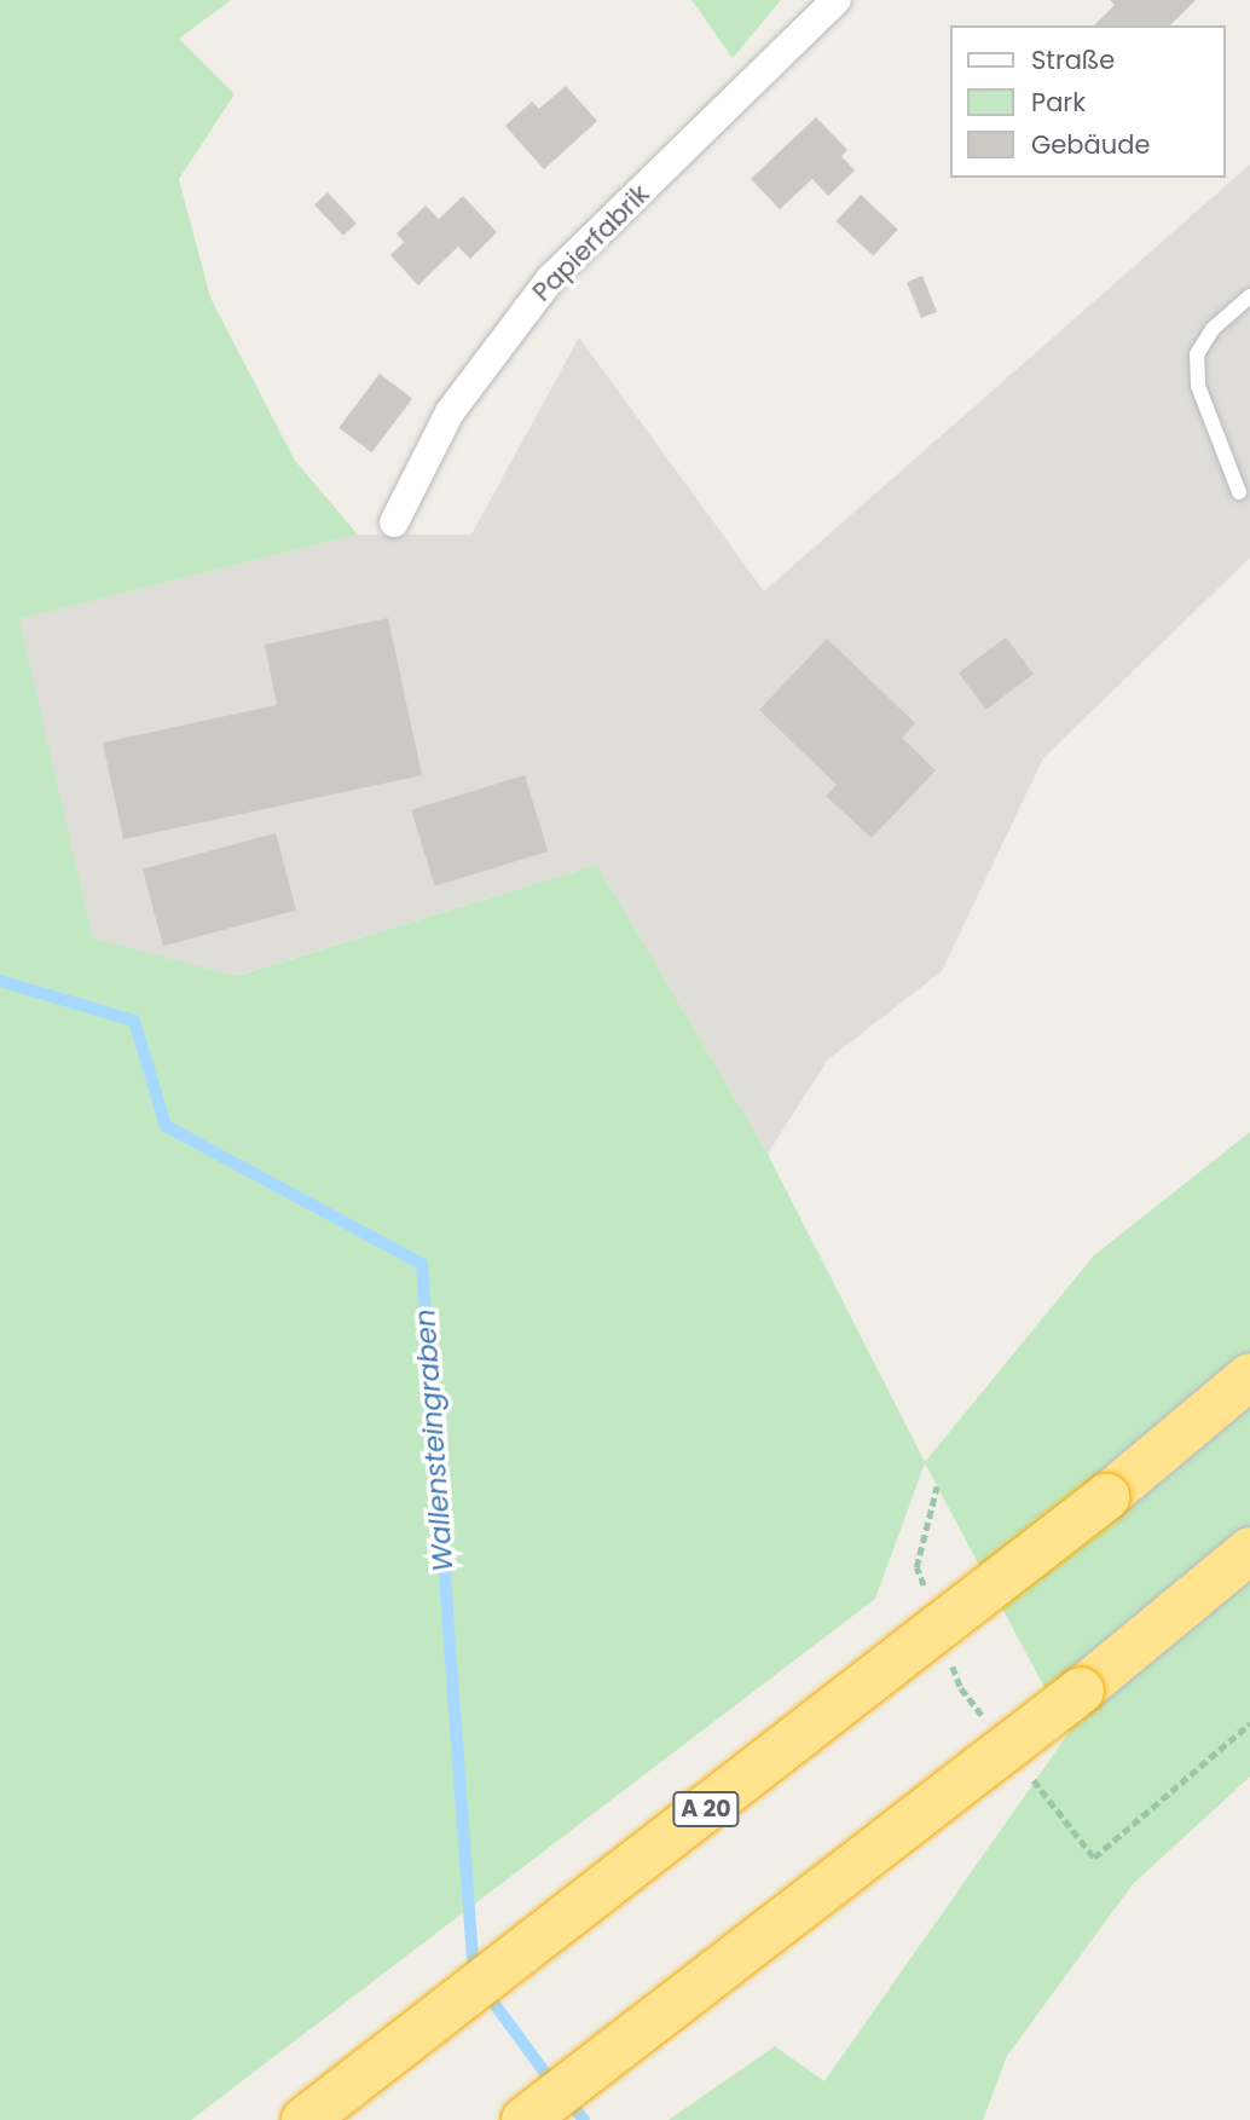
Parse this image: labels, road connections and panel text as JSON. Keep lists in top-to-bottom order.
{
  "streets": {
    "highway": ["A 20"],
    "street": ["Papierfabrik"]
  },
  "water": ["Wallensteingraben"],
  "legend": ["Straße", "Park", "Gebäude"]
}
